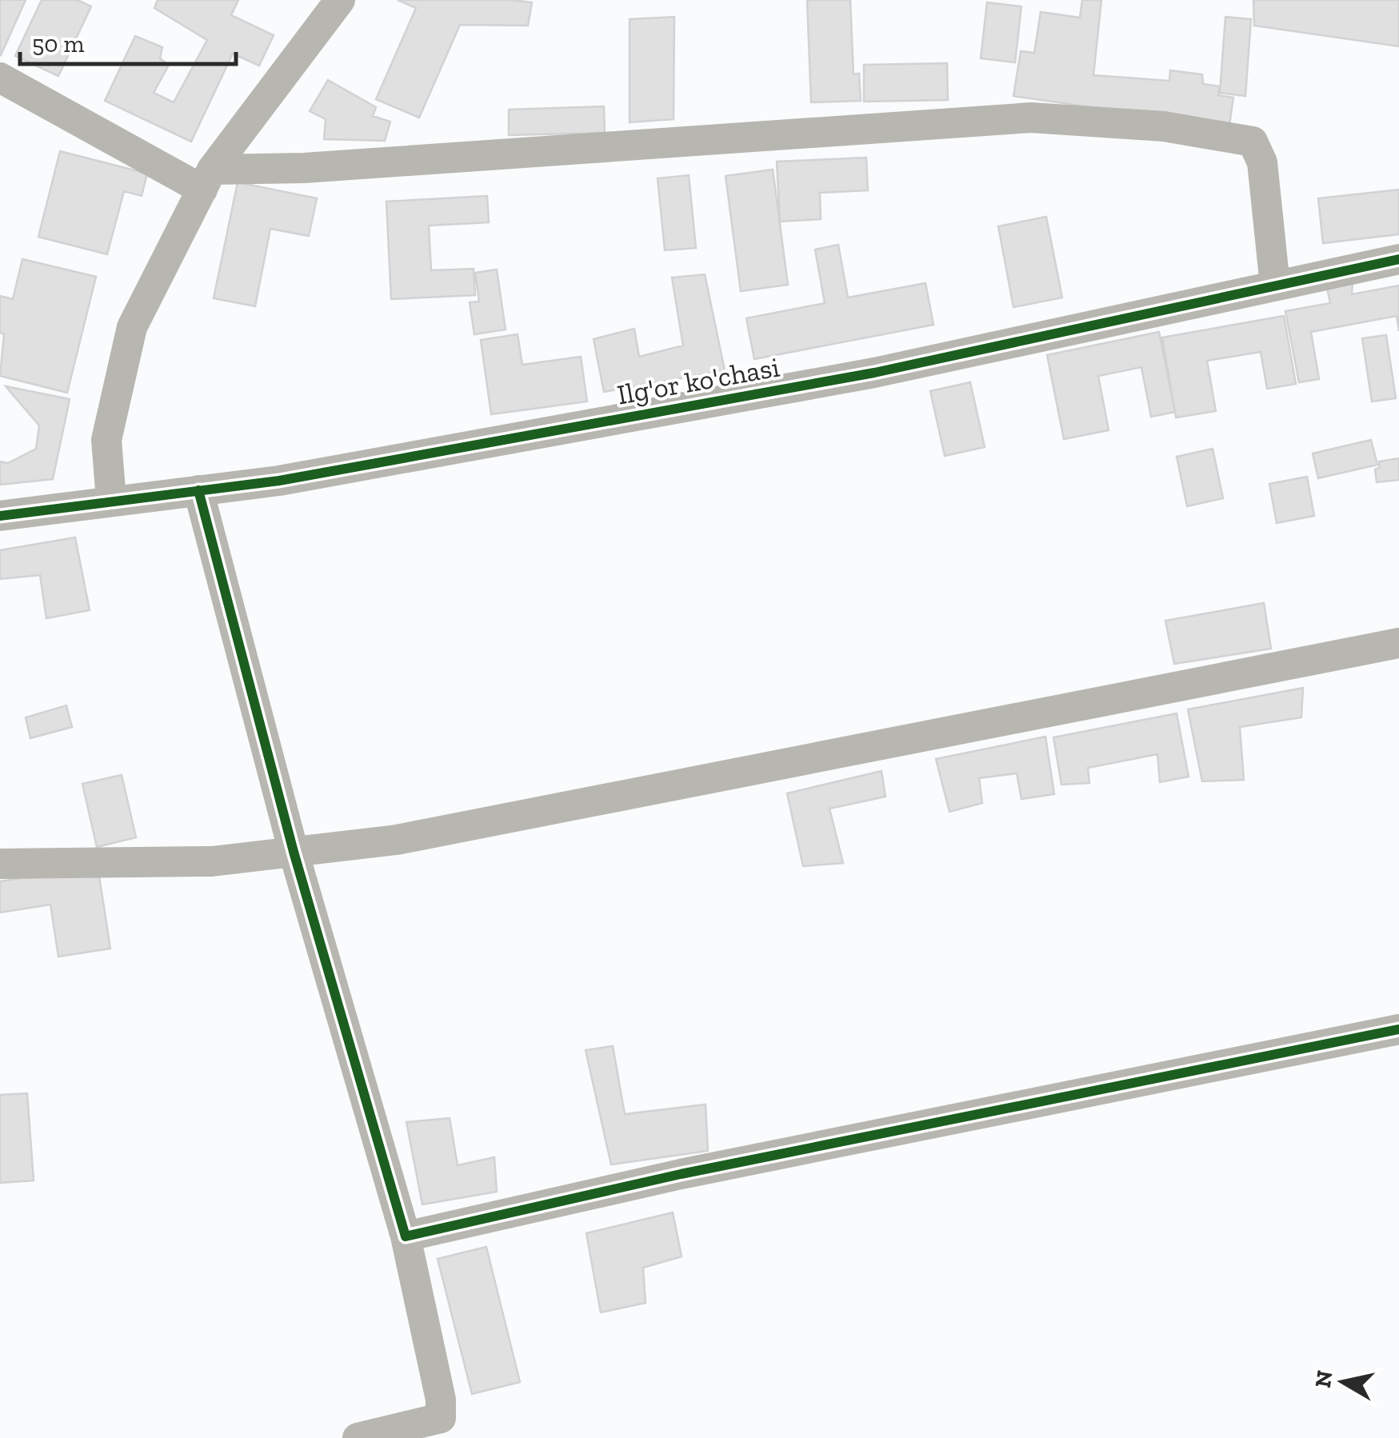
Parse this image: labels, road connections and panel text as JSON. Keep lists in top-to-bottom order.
{
  "streets": {
    "street": ["Ilg'or ko'chasi"]
  },
  "scale_bar": "50 m",
  "north": "left"
}
